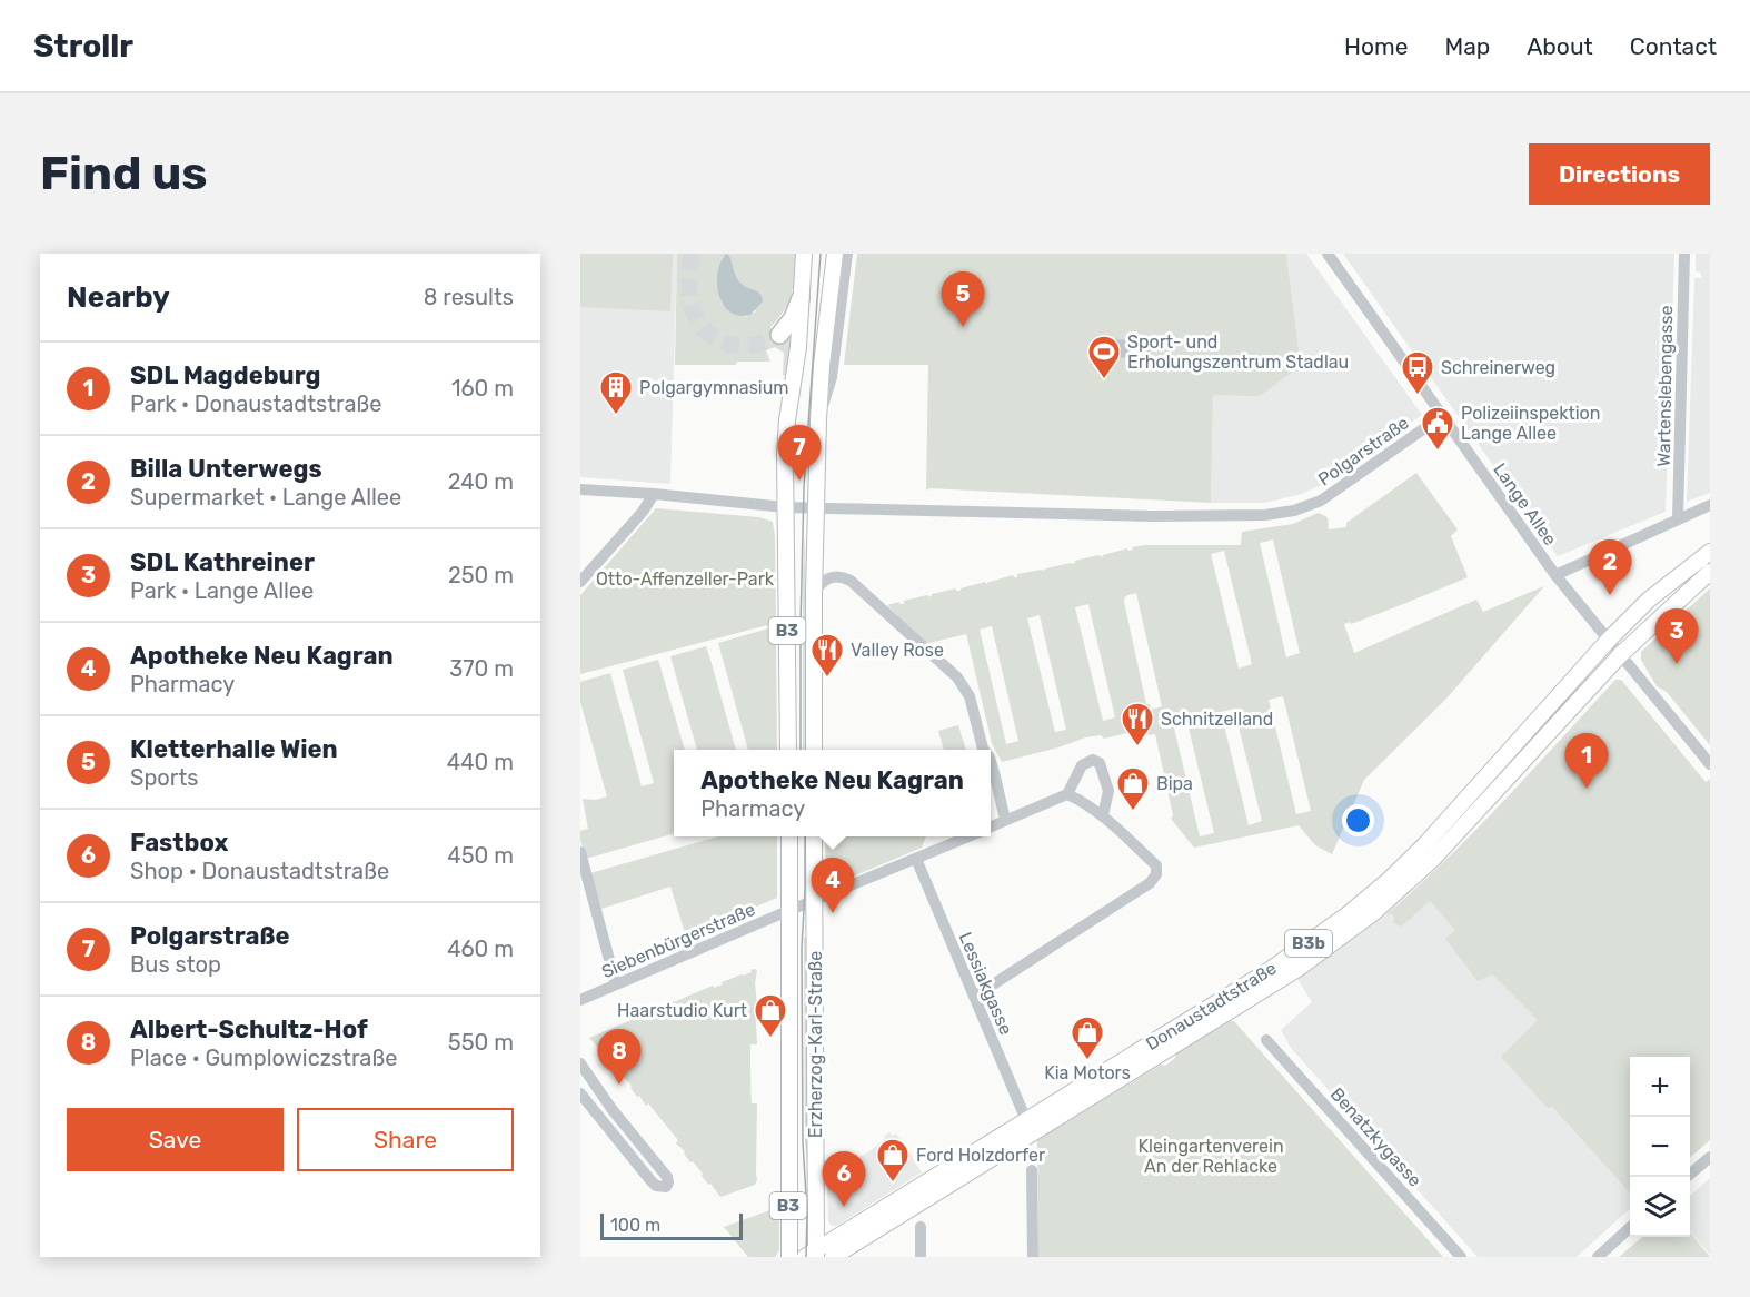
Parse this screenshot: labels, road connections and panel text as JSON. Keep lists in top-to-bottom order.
{
  "streets": {
    "main road": [
      "B3",
      "B3b",
      "Donaustadtstraße",
      "Erzherzog-Karl-Straße"
    ],
    "street": [
      "Wartenslebengasse",
      "Polgarstraße",
      "Lange Allee",
      "Siebenbürgerstraße",
      "Lessiakgasse",
      "Benatzkygasse"
    ]
  },
  "crossings": [
    ["Polgarstraße", "Lange Allee"],
    ["Polgarstraße", "B3"],
    ["Lange Allee", "Donaustadtstraße"],
    ["Siebenbürgerstraße", "Lessiakgasse"],
    ["Siebenbürgerstraße", "Erzherzog-Karl-Straße"],
    ["Lessiakgasse", "Donaustadtstraße"],
    ["Donaustadtstraße", "Erzherzog-Karl-Straße"]
  ],
  "parks": ["Otto-Affenzeller-Park", "Kleingartenverein An der Rehlacke"],
  "places": {
    "sports": ["Sport- und Erholungszentrum Stadlau"],
    "bus stop": ["Schreinerweg"],
    "building": ["Polgargymnasium"],
    "public building": ["Polizeiinspektion Lange Allee"],
    "restaurant": ["Valley Rose", "Schnitzelland"],
    "shop": [
      "Bipa",
      "Haarstudio Kurt",
      "Kia Motors",
      "Ford Holzdorfer"
    ]
  },
  "scale_bar": "100 m",
  "page": {
    "header": "Strollr",
    "nav": [
      "Home",
      "Map",
      "About",
      "Contact"
    ],
    "buttons": [
      "Directions",
      ["Save", "Share"]
    ],
    "title": "Find us",
    "heading": ["Nearby", "8 results"],
    "pins": [
      "5",
      "7",
      "2",
      "3",
      "1",
      "4",
      "8",
      "6"
    ],
    "list": [
      {
        "mark": "1",
        "name": "SDL Magdeburg",
        "note": "Park · Donaustadtstraße",
        "value": "160 m"
      },
      {
        "mark": "2",
        "name": "Billa Unterwegs",
        "note": "Supermarket · Lange Allee",
        "value": "240 m"
      },
      {
        "mark": "3",
        "name": "SDL Kathreiner",
        "note": "Park · Lange Allee",
        "value": "250 m"
      },
      {
        "mark": "4",
        "name": "Apotheke Neu Kagran",
        "note": "Pharmacy",
        "value": "370 m"
      },
      {
        "mark": "5",
        "name": "Kletterhalle Wien",
        "note": "Sports",
        "value": "440 m"
      },
      {
        "mark": "6",
        "name": "Fastbox",
        "note": "Shop · Donaustadtstraße",
        "value": "450 m"
      },
      {
        "mark": "7",
        "name": "Polgarstraße",
        "note": "Bus stop",
        "value": "460 m"
      },
      {
        "mark": "8",
        "name": "Albert-Schultz-Hof",
        "note": "Place · Gumplowiczstraße",
        "value": "550 m"
      }
    ],
    "popup": ["Apotheke Neu Kagran", "Pharmacy"],
    "map_buttons": ["+", "−"],
    "scale": "100 m"
  }
}
